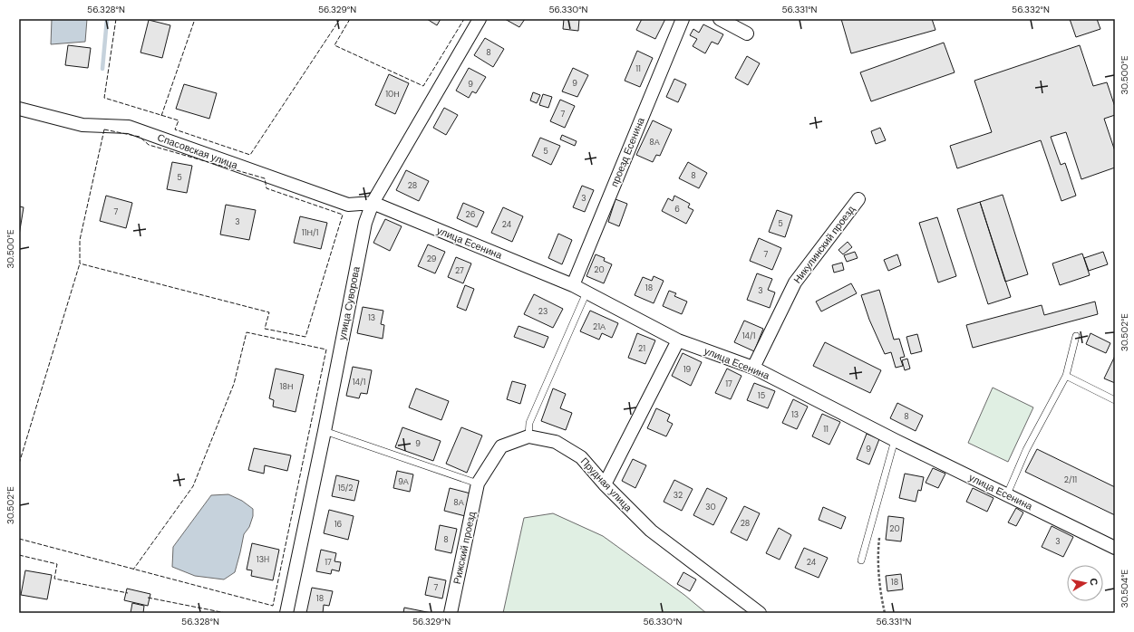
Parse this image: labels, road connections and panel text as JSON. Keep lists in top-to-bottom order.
{
  "streets": {
    "street": [
      "Спасовская улица",
      "проезд Есенина",
      "улица Есенина",
      "Никулинский проезд",
      "улица Суворова",
      "Прудная улица",
      "Рижский проезд"
    ]
  },
  "crossings": [
    ["Спасовская улица", "улица Есенина"],
    ["Спасовская улица", "улица Суворова"],
    ["проезд Есенина", "улица Есенина"],
    ["улица Есенина", "Никулинский проезд"],
    ["улица Есенина", "улица Суворова"]
  ],
  "house_numbers": [
    "8",
    "11",
    "9",
    "9",
    "10Н",
    "7",
    "8А",
    "5",
    "8",
    "5",
    "28",
    "3",
    "6",
    "7",
    "26",
    "3",
    "5",
    "24",
    "11Н/1",
    "7",
    "29",
    "20",
    "27",
    "18",
    "3",
    "23",
    "13",
    "21А",
    "14/1",
    "21",
    "19",
    "14/1",
    "17",
    "18Н",
    "15",
    "13",
    "8",
    "11",
    "9",
    "9",
    "2/11",
    "9А",
    "15/2",
    "32",
    "8А",
    "30",
    "28",
    "16",
    "20",
    "8",
    "3",
    "13H",
    "17",
    "24",
    "18",
    "7",
    "18"
  ],
  "north": "right",
  "coordinates": [
    "56.328°N",
    "56.329°N",
    "56.330°N",
    "56.331°N",
    "56.332°N",
    "30.500°E",
    "30.502°E",
    "30.504°E"
  ]
}
